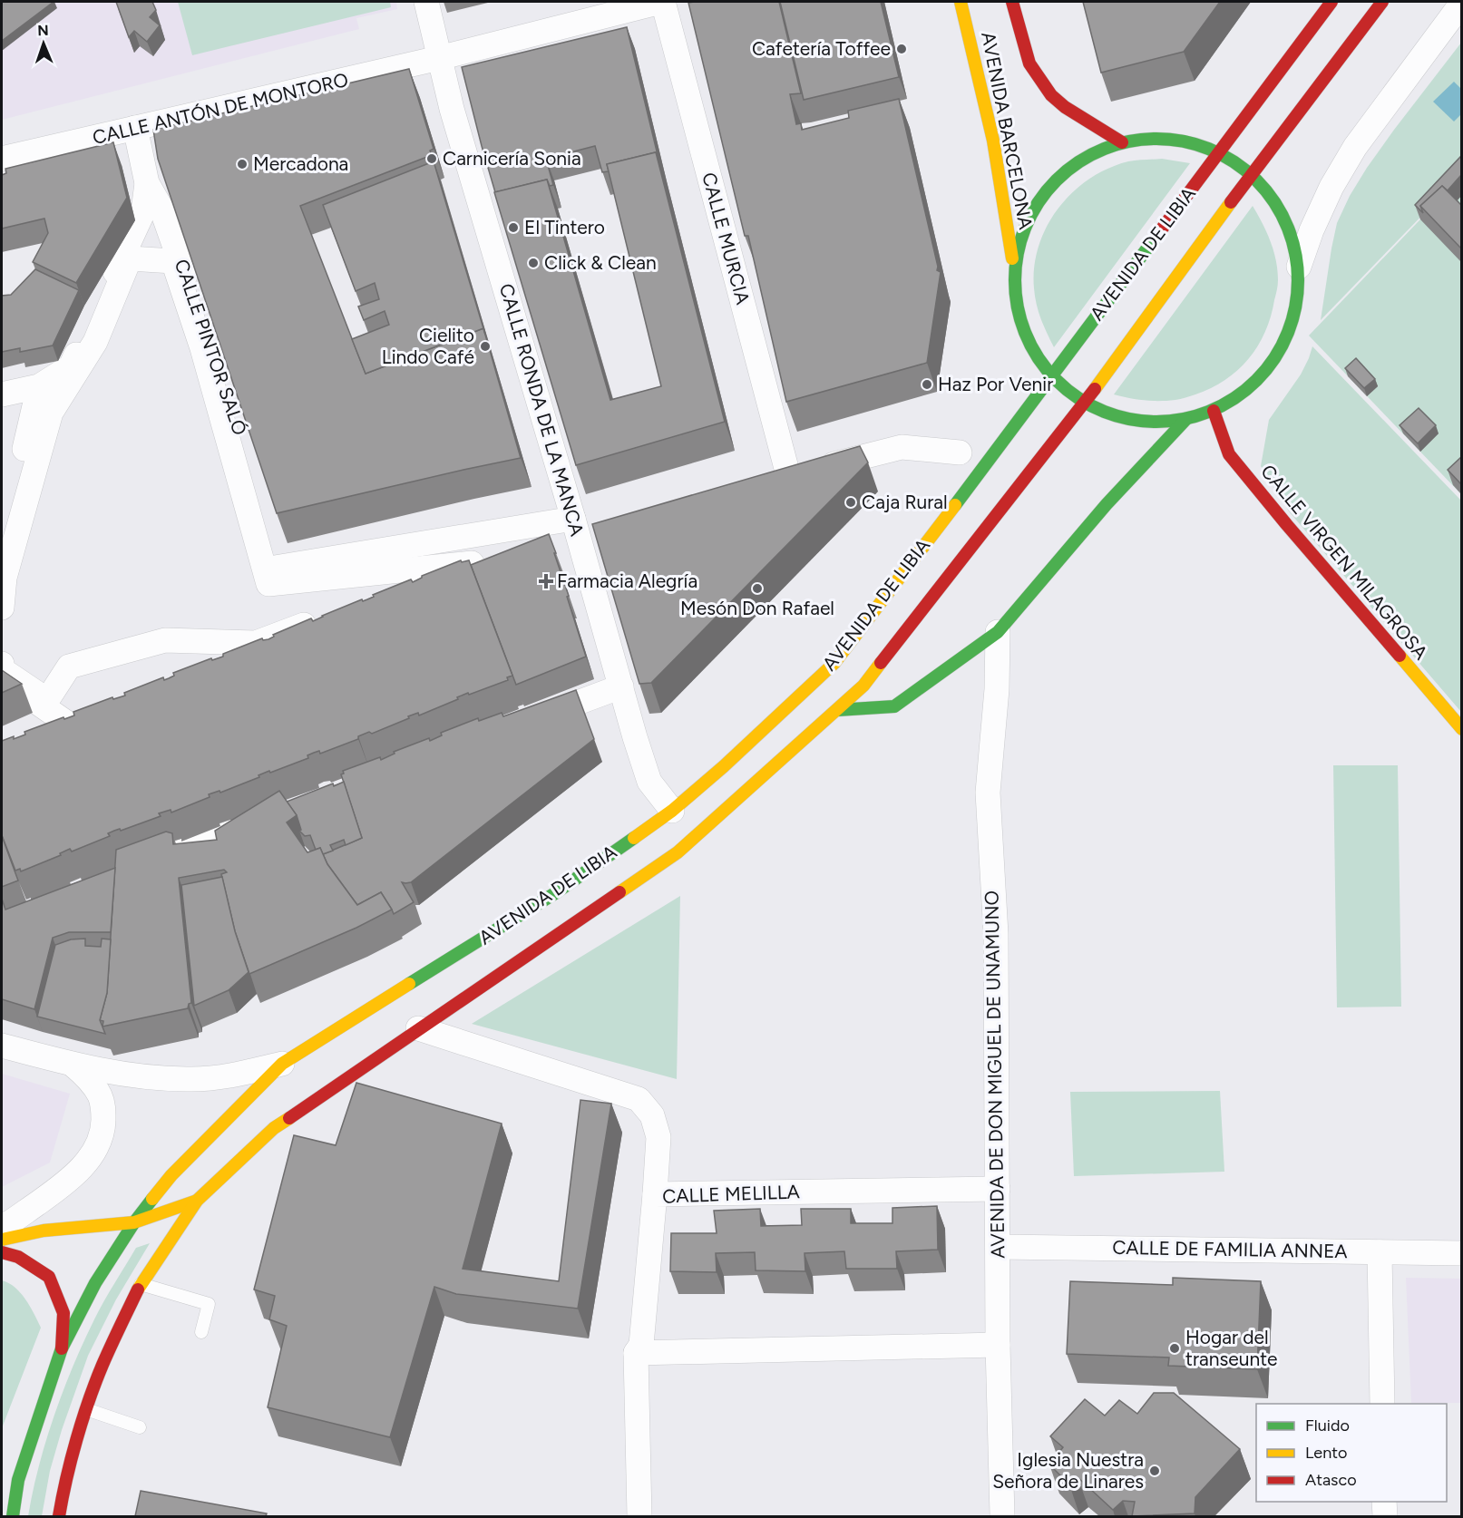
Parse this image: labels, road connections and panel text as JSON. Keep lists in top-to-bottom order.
{
  "streets": {
    "main road": ["AVENIDA BARCELONA", "AVENIDA DE LIBIA", "CALLE VIRGEN MILAGROSA"],
    "street": [
      "CALLE ANTÓN DE MONTORO",
      "CALLE MURCIA",
      "CALLE PINTOR SALÓ",
      "CALLE RONDA DE LA MANCA",
      "AVENIDA DE DON MIGUEL DE UNAMUNO",
      "CALLE MELILLA",
      "CALLE DE FAMILIA ANNEA"
    ]
  },
  "crossings": [
    ["CALLE ANTÓN DE MONTORO", "CALLE MURCIA"],
    ["CALLE ANTÓN DE MONTORO", "CALLE PINTOR SALÓ"],
    ["CALLE ANTÓN DE MONTORO", "CALLE RONDA DE LA MANCA"],
    ["AVENIDA DE LIBIA", "CALLE RONDA DE LA MANCA"],
    ["AVENIDA DE DON MIGUEL DE UNAMUNO", "CALLE MELILLA"],
    ["AVENIDA DE DON MIGUEL DE UNAMUNO", "CALLE DE FAMILIA ANNEA"]
  ],
  "places": {
    "other": [
      "Cafetería Toffee",
      "Carnicería Sonia",
      "Mercadona",
      "El Tintero",
      "Click & Clean",
      "Cielito Lindo Café",
      "Haz Por Venir",
      "Caja Rural",
      "Mesón Don Rafael",
      "Hogar del transeunte",
      "Iglesia Nuestra Señora de Linares"
    ],
    "health": ["Farmacia Alegría"]
  },
  "legend": ["Fluido", "Lento", "Atasco"],
  "north": "top"
}
